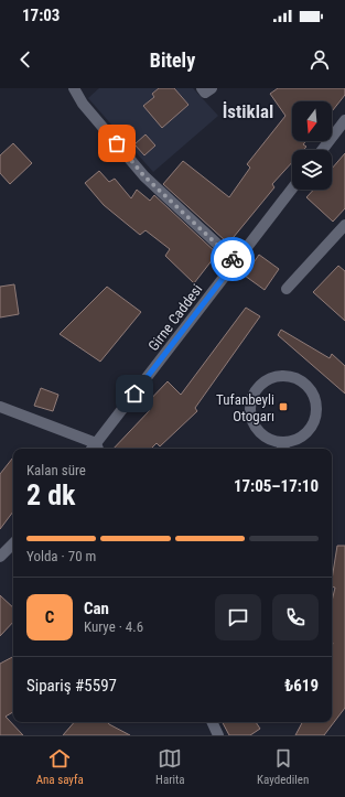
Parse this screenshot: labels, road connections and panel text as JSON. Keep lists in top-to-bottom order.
{
  "streets": {
    "street": ["Girne Caddesi"]
  },
  "districts": ["İstiklal"],
  "places": {
    "transit": ["Tufanbeyli Otogarı"]
  },
  "north": "bottom",
  "page": {
    "status": "17:03",
    "header": "Bitely",
    "heading": ["2 dk", "Kalan süre", "17:05–17:10"],
    "panel": [
      "Can",
      "Kurye · 4.6",
      "Sipariş #5597",
      "₺619"
    ],
    "bar": "Yolda · 70 m",
    "round": "C",
    "tabs": ["Ana sayfa", "Harita", "Kaydedilen"]
  }
}
